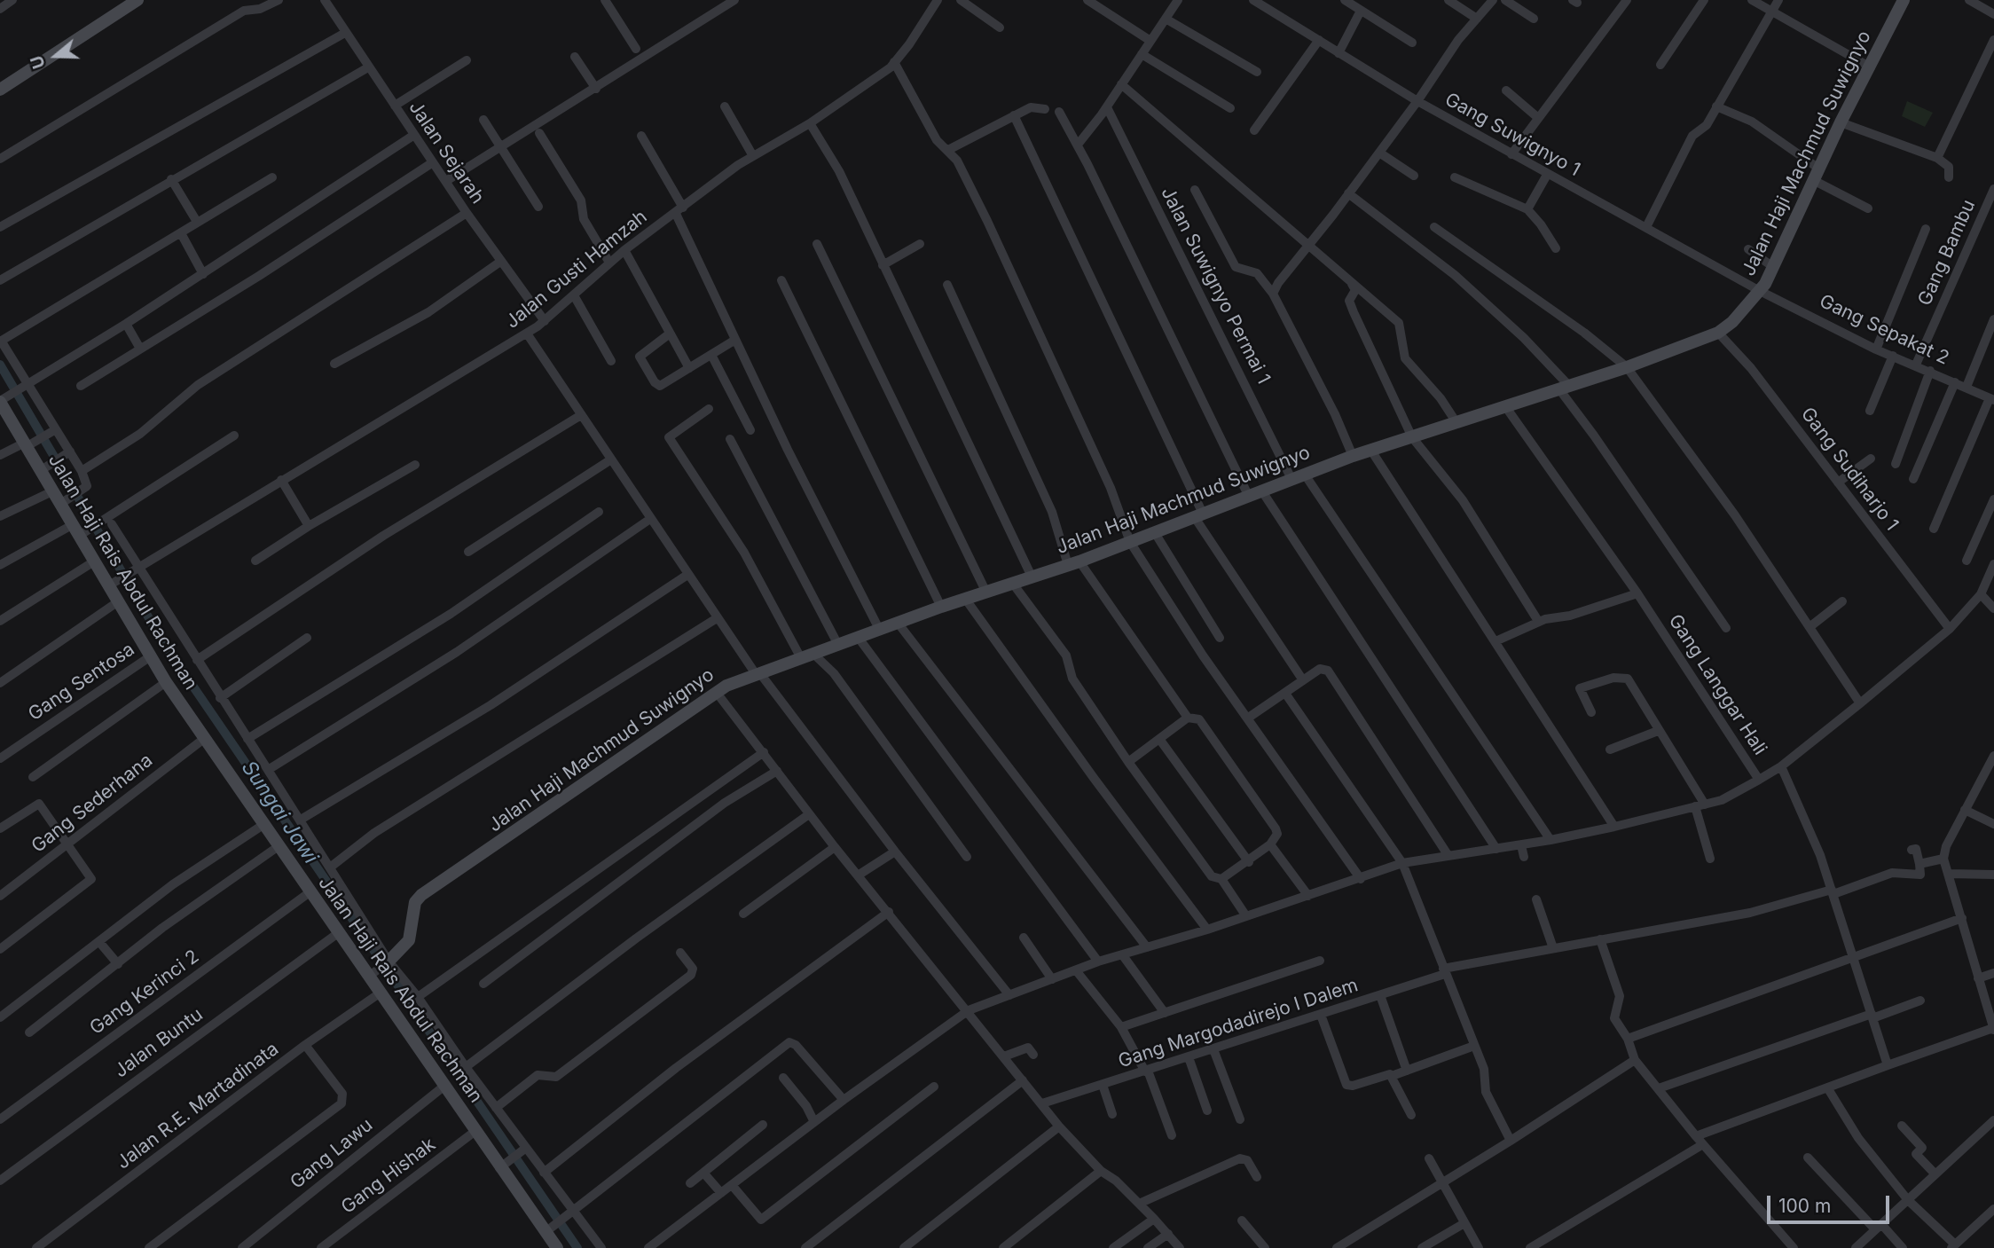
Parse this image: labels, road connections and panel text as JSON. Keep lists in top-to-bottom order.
{
  "streets": {
    "street": [
      "Gang Suwignyo 1",
      "Jalan Sejarah",
      "Jalan Haji Machmud Suwignyo",
      "Gang Bambu",
      "Jalan Gusti Hamzah",
      "Jalan Suwignyo Permai 1",
      "Gang Sepakat 2",
      "Gang Sudiharjo 1",
      "Jalan Haji Rais Abdul Rachman",
      "Gang Sentosa",
      "Gang Langgar Hali",
      "Gang Sederhana",
      "Gang Kerinci 2",
      "Gang Margodadirejo I Dalem",
      "Jalan Buntu",
      "Jalan R.E. Martadinata",
      "Gang Lawu",
      "Gang Hishak"
    ]
  },
  "crossings": [
    ["Gang Suwignyo 1", "Jalan Haji Machmud Suwignyo"],
    ["Gang Suwignyo 1", "Gang Sepakat 2"],
    ["Jalan Sejarah", "Jalan Gusti Hamzah"],
    ["Jalan Haji Machmud Suwignyo", "Jalan Suwignyo Permai 1"],
    ["Jalan Haji Machmud Suwignyo", "Gang Sepakat 2"],
    ["Jalan Haji Machmud Suwignyo", "Gang Sudiharjo 1"],
    ["Jalan Haji Machmud Suwignyo", "Gang Langgar Hali"],
    ["Gang Bambu", "Gang Sepakat 2"],
    ["Jalan Gusti Hamzah", "Jalan Haji Rais Abdul Rachman"],
    ["Gang Sudiharjo 1", "Gang Langgar Hali"],
    ["Jalan Haji Rais Abdul Rachman", "Gang Sentosa"],
    ["Jalan Haji Rais Abdul Rachman", "Gang Sederhana"],
    ["Jalan Haji Rais Abdul Rachman", "Gang Kerinci 2"],
    ["Jalan Haji Rais Abdul Rachman", "Jalan Buntu"],
    ["Jalan Haji Rais Abdul Rachman", "Jalan R.E. Martadinata"],
    ["Jalan Haji Rais Abdul Rachman", "Gang Lawu"],
    ["Jalan Haji Rais Abdul Rachman", "Gang Hishak"]
  ],
  "water": ["Sungai Jawi"],
  "scale_bar": "100 m",
  "north": "left"
}
